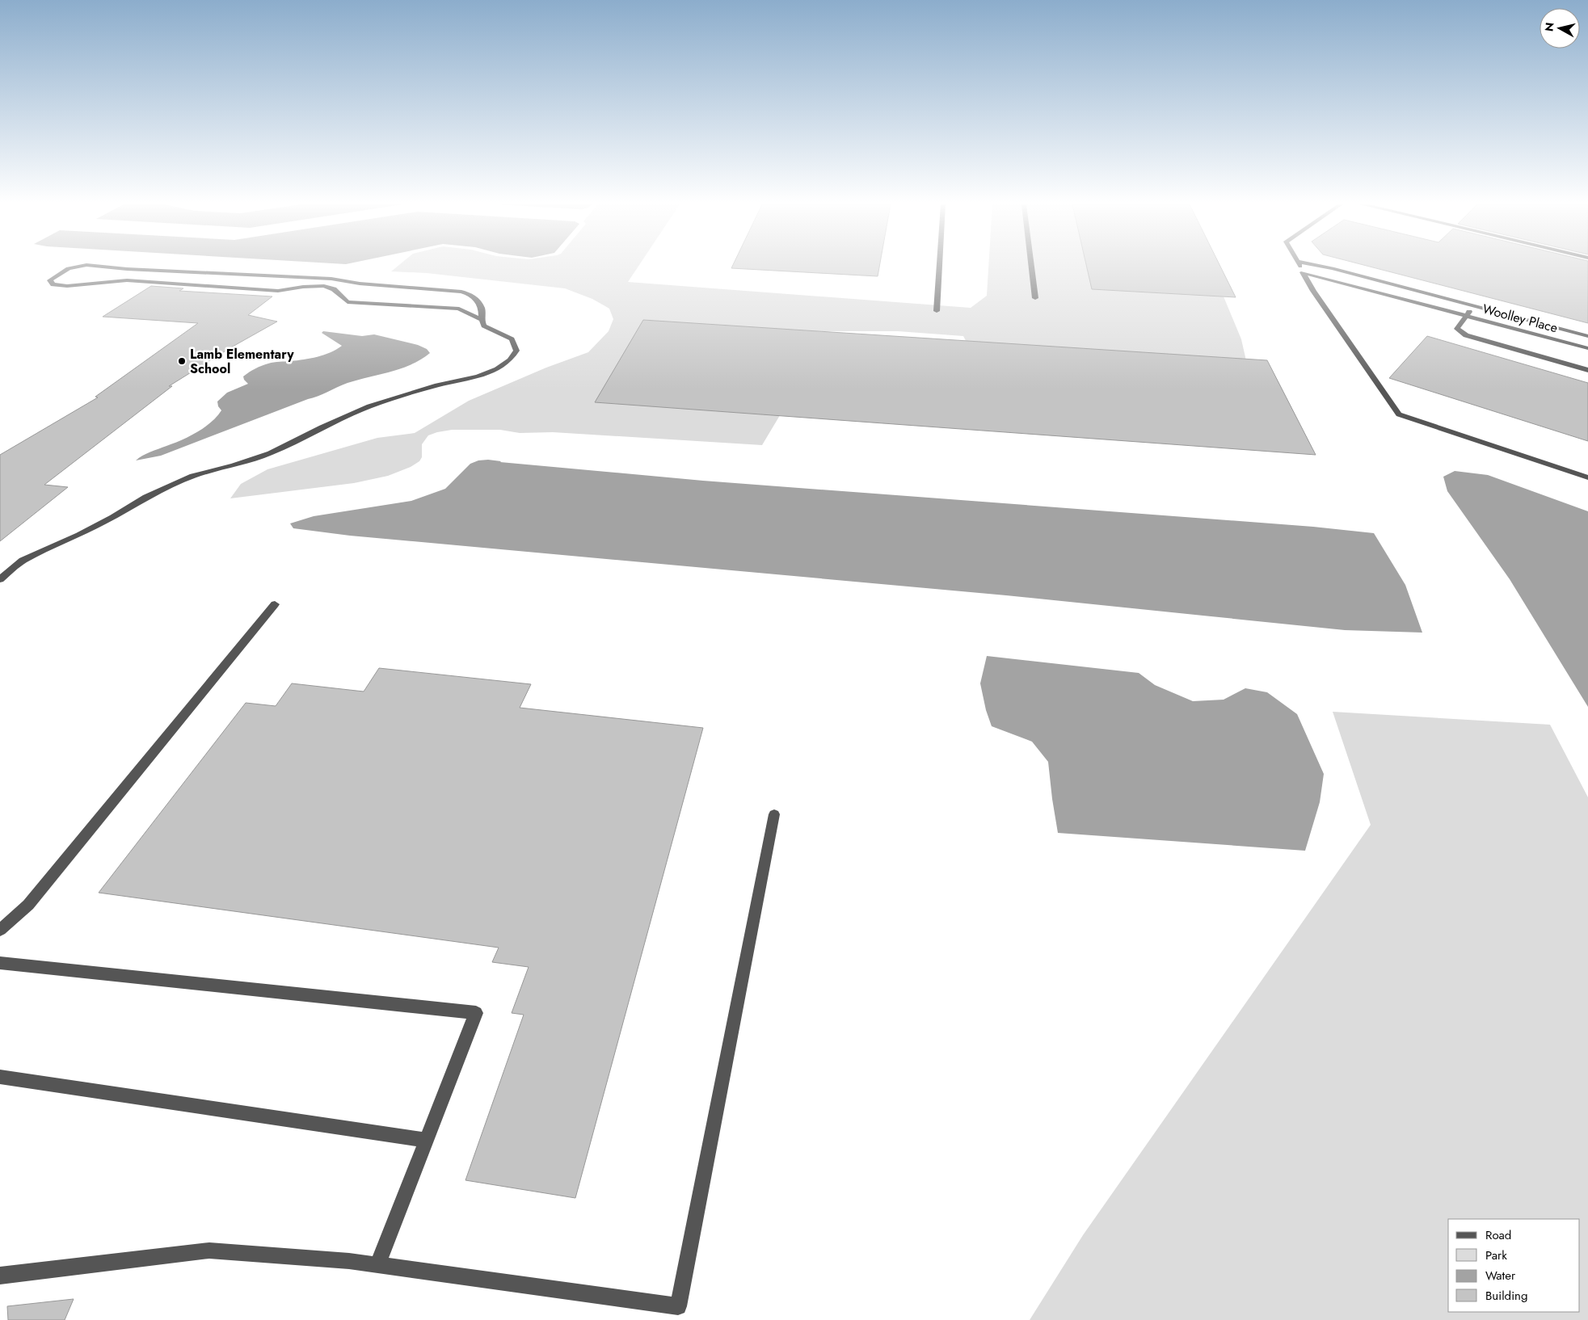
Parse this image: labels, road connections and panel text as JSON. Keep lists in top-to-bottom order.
{
  "streets": {
    "street": ["Woolley Place"]
  },
  "places": ["Lamb Elementary School"],
  "legend": [
    "Road",
    "Park",
    "Water",
    "Building"
  ],
  "north": "left"
}
